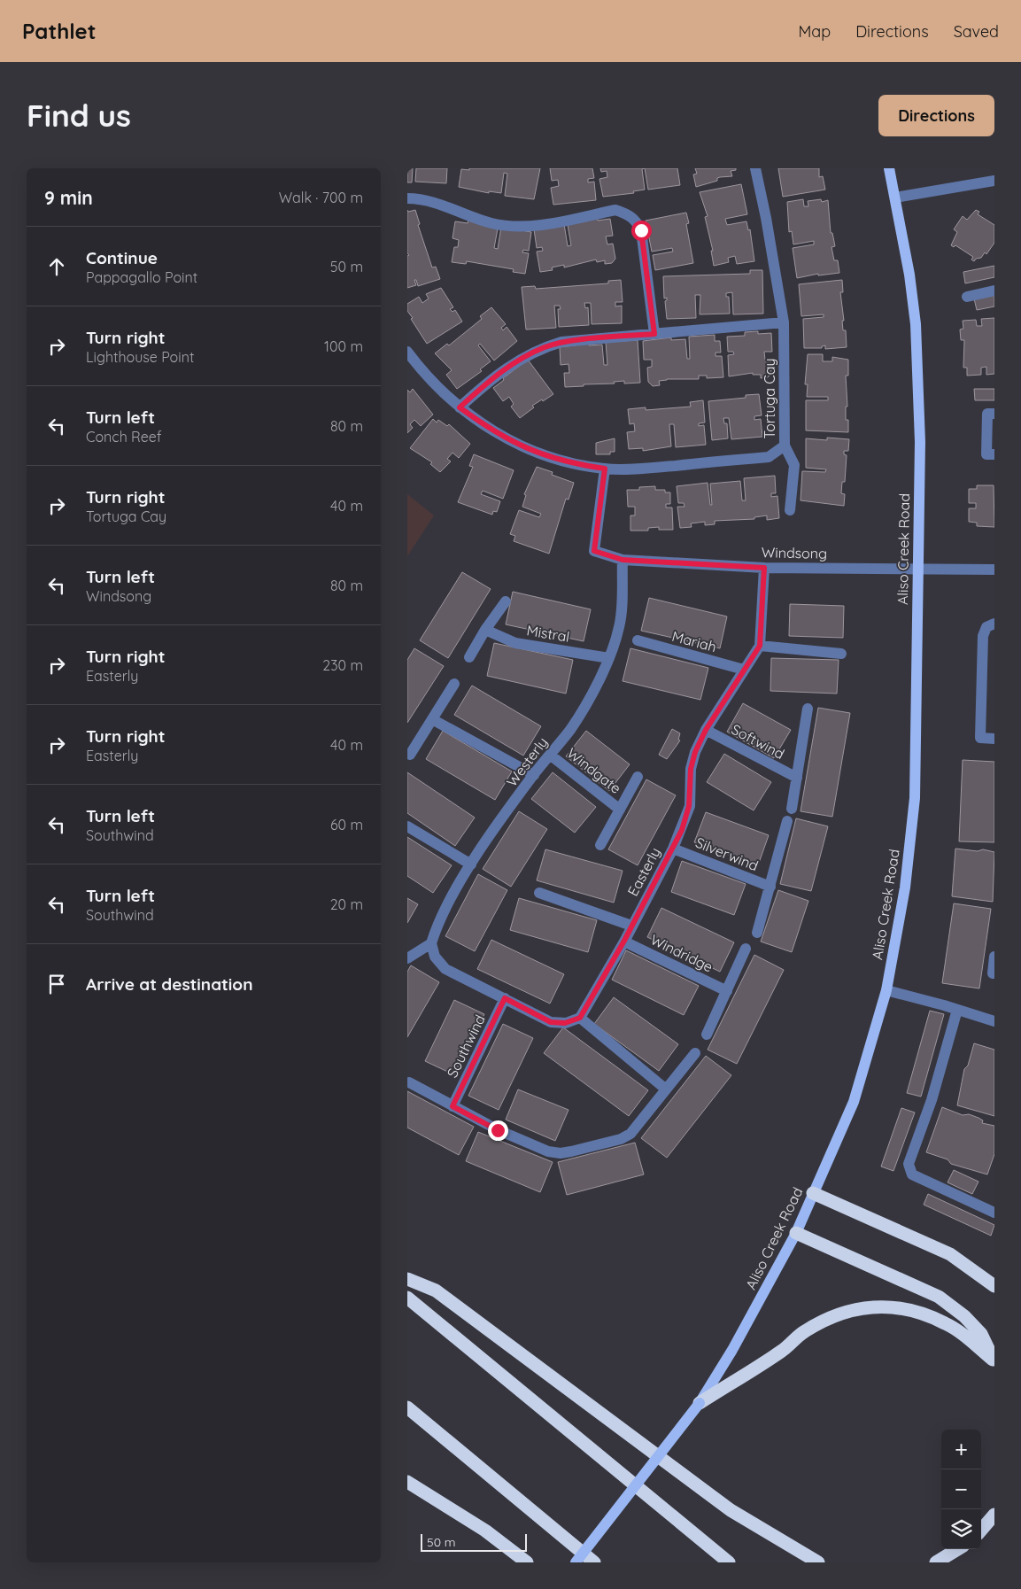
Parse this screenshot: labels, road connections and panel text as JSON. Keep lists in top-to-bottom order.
{
  "streets": {
    "main road": ["Aliso Creek Road"],
    "street": [
      "Tortuga Cay",
      "Windsong",
      "Mistral",
      "Mariah",
      "Softwind",
      "Westerly",
      "Windgate",
      "Silverwind",
      "Easterly",
      "Windridge",
      "Southwind"
    ]
  },
  "crossings": [
    ["Tortuga Cay", "Windsong"],
    ["Aliso Creek Road", "Windsong"],
    ["Windsong", "Westerly"],
    ["Mistral", "Westerly"],
    ["Mariah", "Easterly"],
    ["Softwind", "Easterly"],
    ["Westerly", "Windgate"],
    ["Silverwind", "Easterly"],
    ["Easterly", "Windridge"]
  ],
  "scale_bar": "50 m",
  "page": {
    "header": "Pathlet",
    "nav": ["Map", "Directions", "Saved"],
    "buttons": "Directions",
    "title": "Find us",
    "heading": ["9 min", "Walk · 700 m"],
    "list": [
      ["Continue", "Pappagallo Point", "50 m"],
      ["Turn right", "Lighthouse Point", "100 m"],
      ["Turn left", "Conch Reef", "80 m"],
      ["Turn right", "Tortuga Cay", "40 m"],
      ["Turn left", "Windsong", "80 m"],
      ["Turn right", "Easterly", "230 m"],
      ["Turn right", "Easterly", "40 m"],
      ["Turn left", "Southwind", "60 m"],
      ["Turn left", "Southwind", "20 m"],
      "Arrive at destination"
    ],
    "map_buttons": ["+", "−"],
    "scale": "50 m"
  }
}
